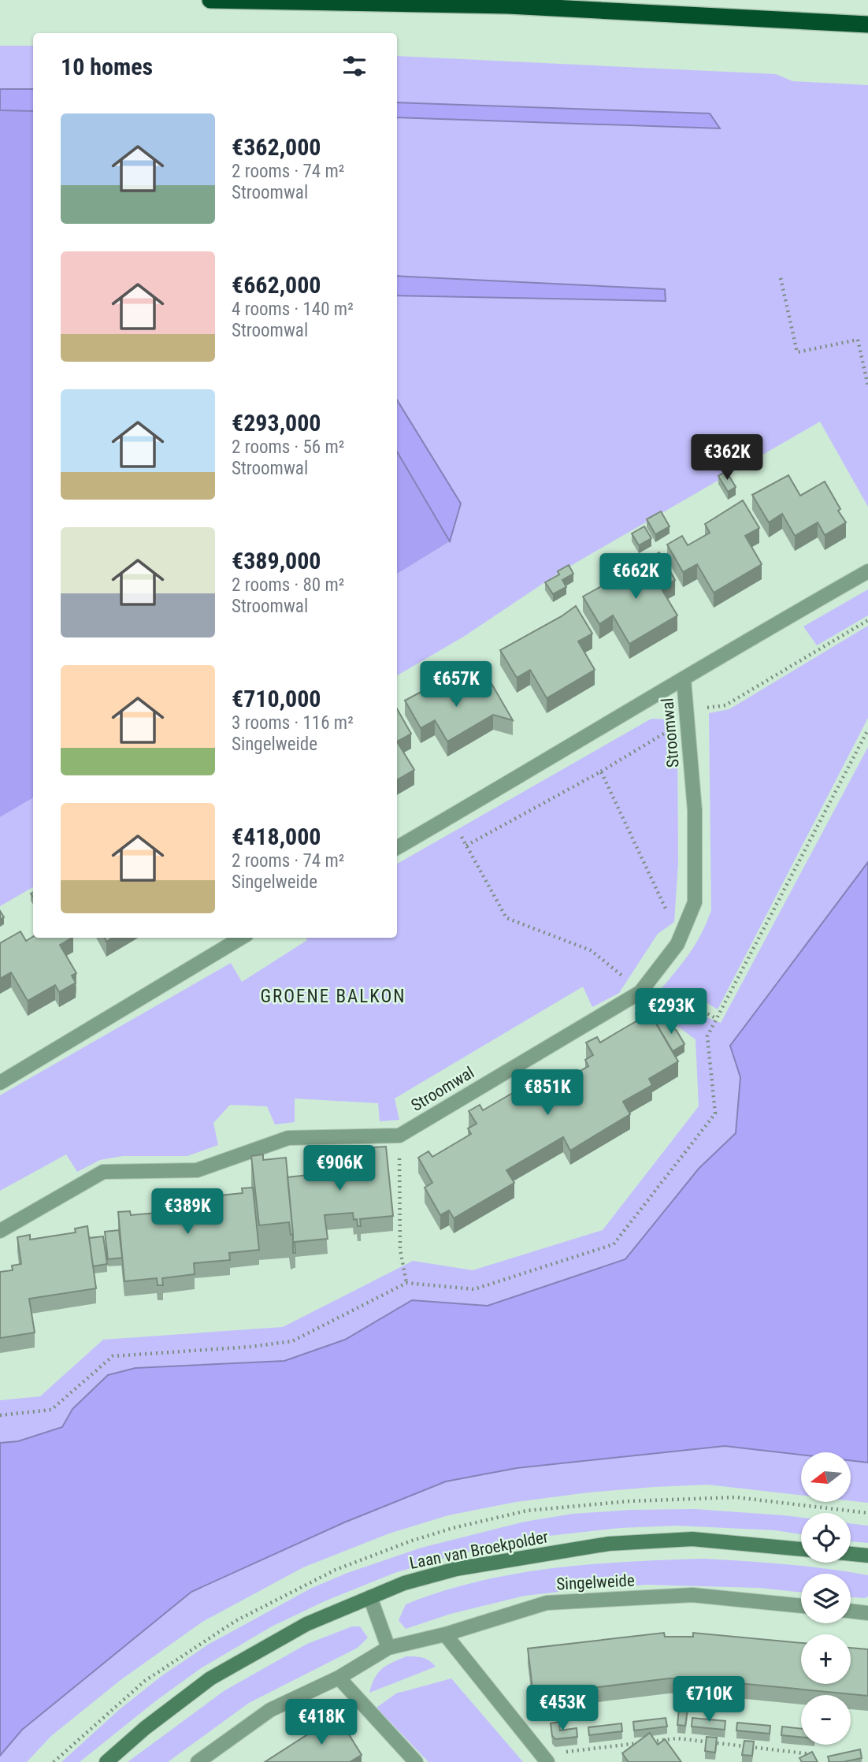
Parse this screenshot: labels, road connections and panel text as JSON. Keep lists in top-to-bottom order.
{
  "streets": {
    "main road": ["Laan van Broekpolder"],
    "street": ["Stroomwal", "Singelweide"]
  },
  "districts": ["GROENE BALKON"],
  "north": "left",
  "page": {
    "heading": "10 homes",
    "list": [
      {
        "name": "€362,000",
        "note": "2 rooms · 74 m² · Stroomwal"
      },
      {
        "name": "€662,000",
        "note": "4 rooms · 140 m² · Stroomwal"
      },
      {
        "name": "€293,000",
        "note": "2 rooms · 56 m² · Stroomwal"
      },
      {
        "name": "€389,000",
        "note": "2 rooms · 80 m² · Stroomwal"
      },
      {
        "name": "€710,000",
        "note": "3 rooms · 116 m² · Singelweide"
      },
      {
        "name": "€418,000",
        "note": "2 rooms · 74 m² · Singelweide"
      }
    ],
    "price": [
      "€362K",
      "€662K",
      "€657K",
      "€293K",
      "€851K",
      "€906K",
      "€389K",
      "€710K",
      "€453K",
      "€418K"
    ],
    "map_buttons": ["+", "−"]
  }
}
